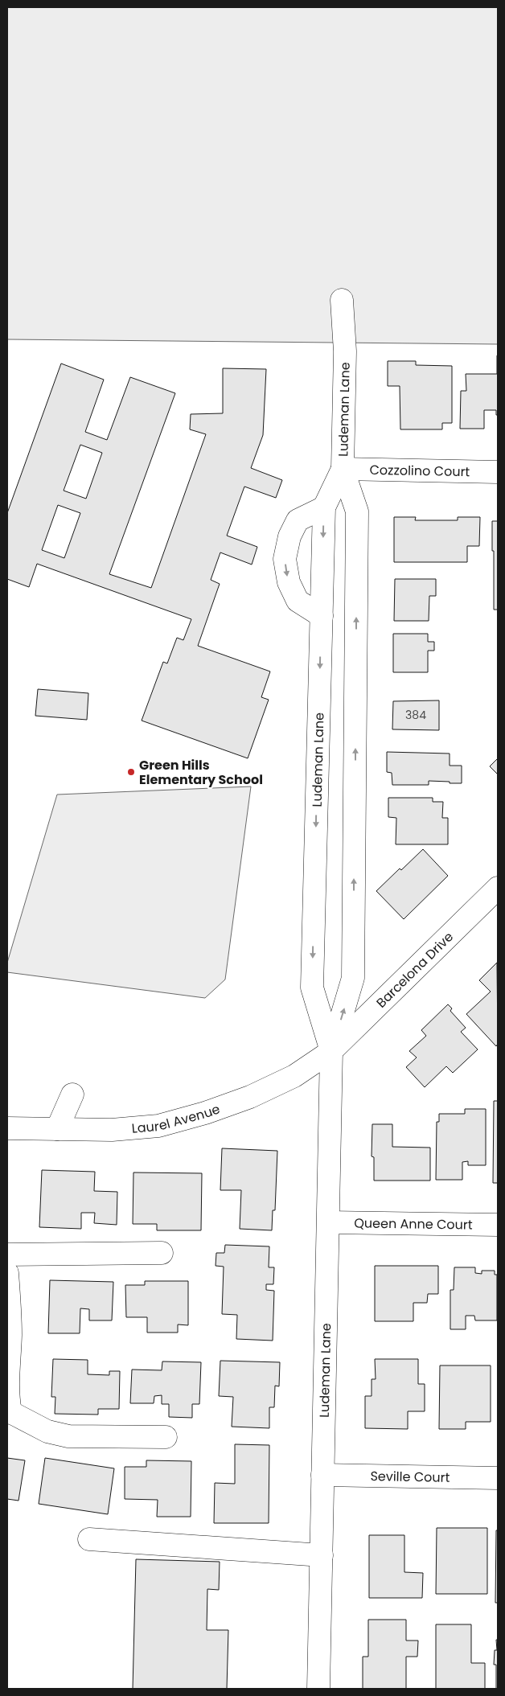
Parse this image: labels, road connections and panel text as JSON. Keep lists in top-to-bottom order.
{
  "streets": {
    "street": [
      "Ludeman Lane",
      "Cozzolino Court",
      "Barcelona Drive",
      "Laurel Avenue",
      "Queen Anne Court",
      "Seville Court"
    ]
  },
  "crossings": [
    ["Ludeman Lane", "Cozzolino Court"],
    ["Ludeman Lane", "Barcelona Drive"],
    ["Ludeman Lane", "Laurel Avenue"],
    ["Ludeman Lane", "Queen Anne Court"],
    ["Ludeman Lane", "Seville Court"],
    ["Barcelona Drive", "Laurel Avenue"]
  ],
  "places": ["Green Hills Elementary School"],
  "house_numbers": ["384"]
}
